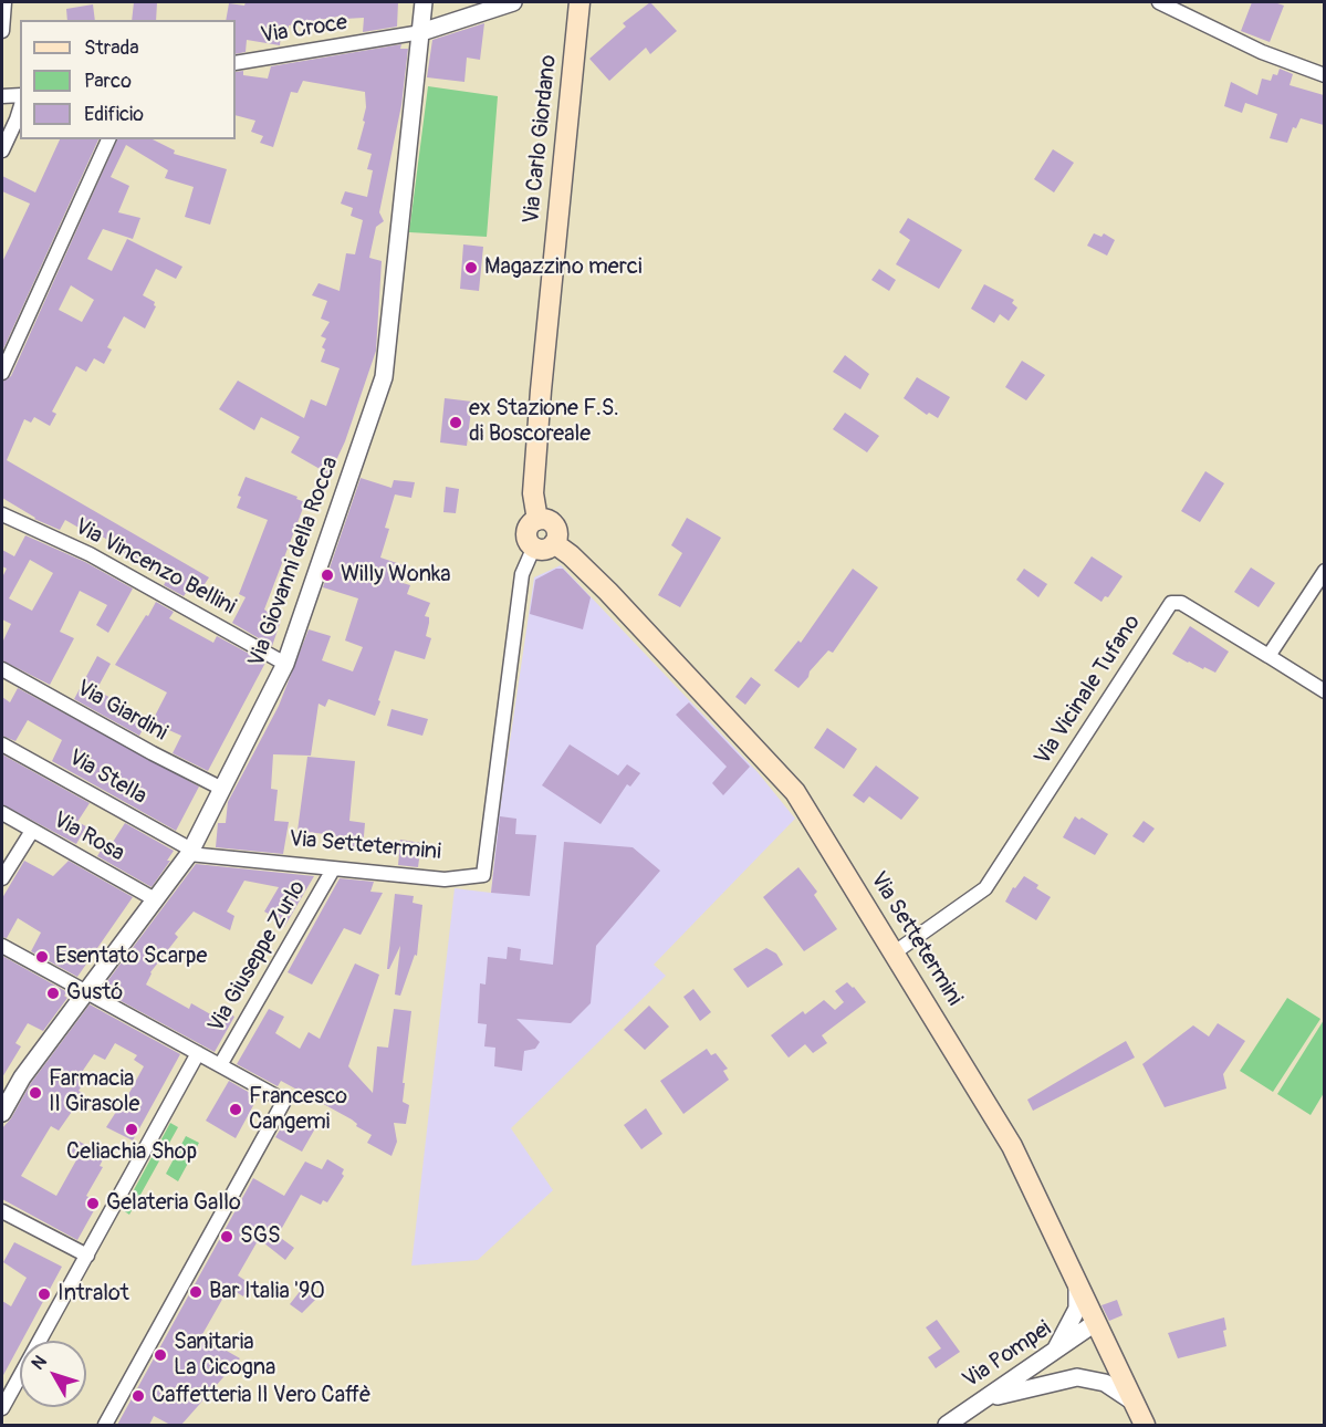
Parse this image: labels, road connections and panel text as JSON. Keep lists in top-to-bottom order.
{
  "streets": {
    "main road": ["Via Carlo Giordano", "Via Settetermini"],
    "street": [
      "Via Croce",
      "Via Giovanni della Rocca",
      "Via Vincenzo Bellini",
      "Via Vicinale Tufano",
      "Via Giardini",
      "Via Stella",
      "Via Rosa",
      "Via Giuseppe Zurlo",
      "Via Pompei"
    ]
  },
  "crossings": [
    ["Via Croce", "Via Giovanni della Rocca"],
    ["Via Carlo Giordano", "Via Settetermini"],
    ["Via Giovanni della Rocca", "Via Vincenzo Bellini"],
    ["Via Giovanni della Rocca", "Via Giardini"],
    ["Via Giovanni della Rocca", "Via Stella"],
    ["Via Giovanni della Rocca", "Via Rosa"],
    ["Via Giovanni della Rocca", "Via Settetermini"],
    ["Via Vicinale Tufano", "Via Settetermini"],
    ["Via Stella", "Via Settetermini"],
    ["Via Settetermini", "Via Giuseppe Zurlo"],
    ["Via Settetermini", "Via Pompei"]
  ],
  "places": [
    "Magazzino merci",
    "ex Stazione F.S. di Boscoreale",
    "Willy Wonka",
    "Esentato Scarpe",
    "Gustó",
    "Farmacia Il Girasole",
    "Francesco Cangemi",
    "Celiachia Shop",
    "Gelateria Gallo",
    "SGS",
    "Bar Italia '90",
    "Intralot",
    "Sanitaria La Cicogna",
    "Caffetteria Il Vero Caffè"
  ],
  "legend": ["Strada", "Parco", "Edificio"],
  "north": "top left"
}
